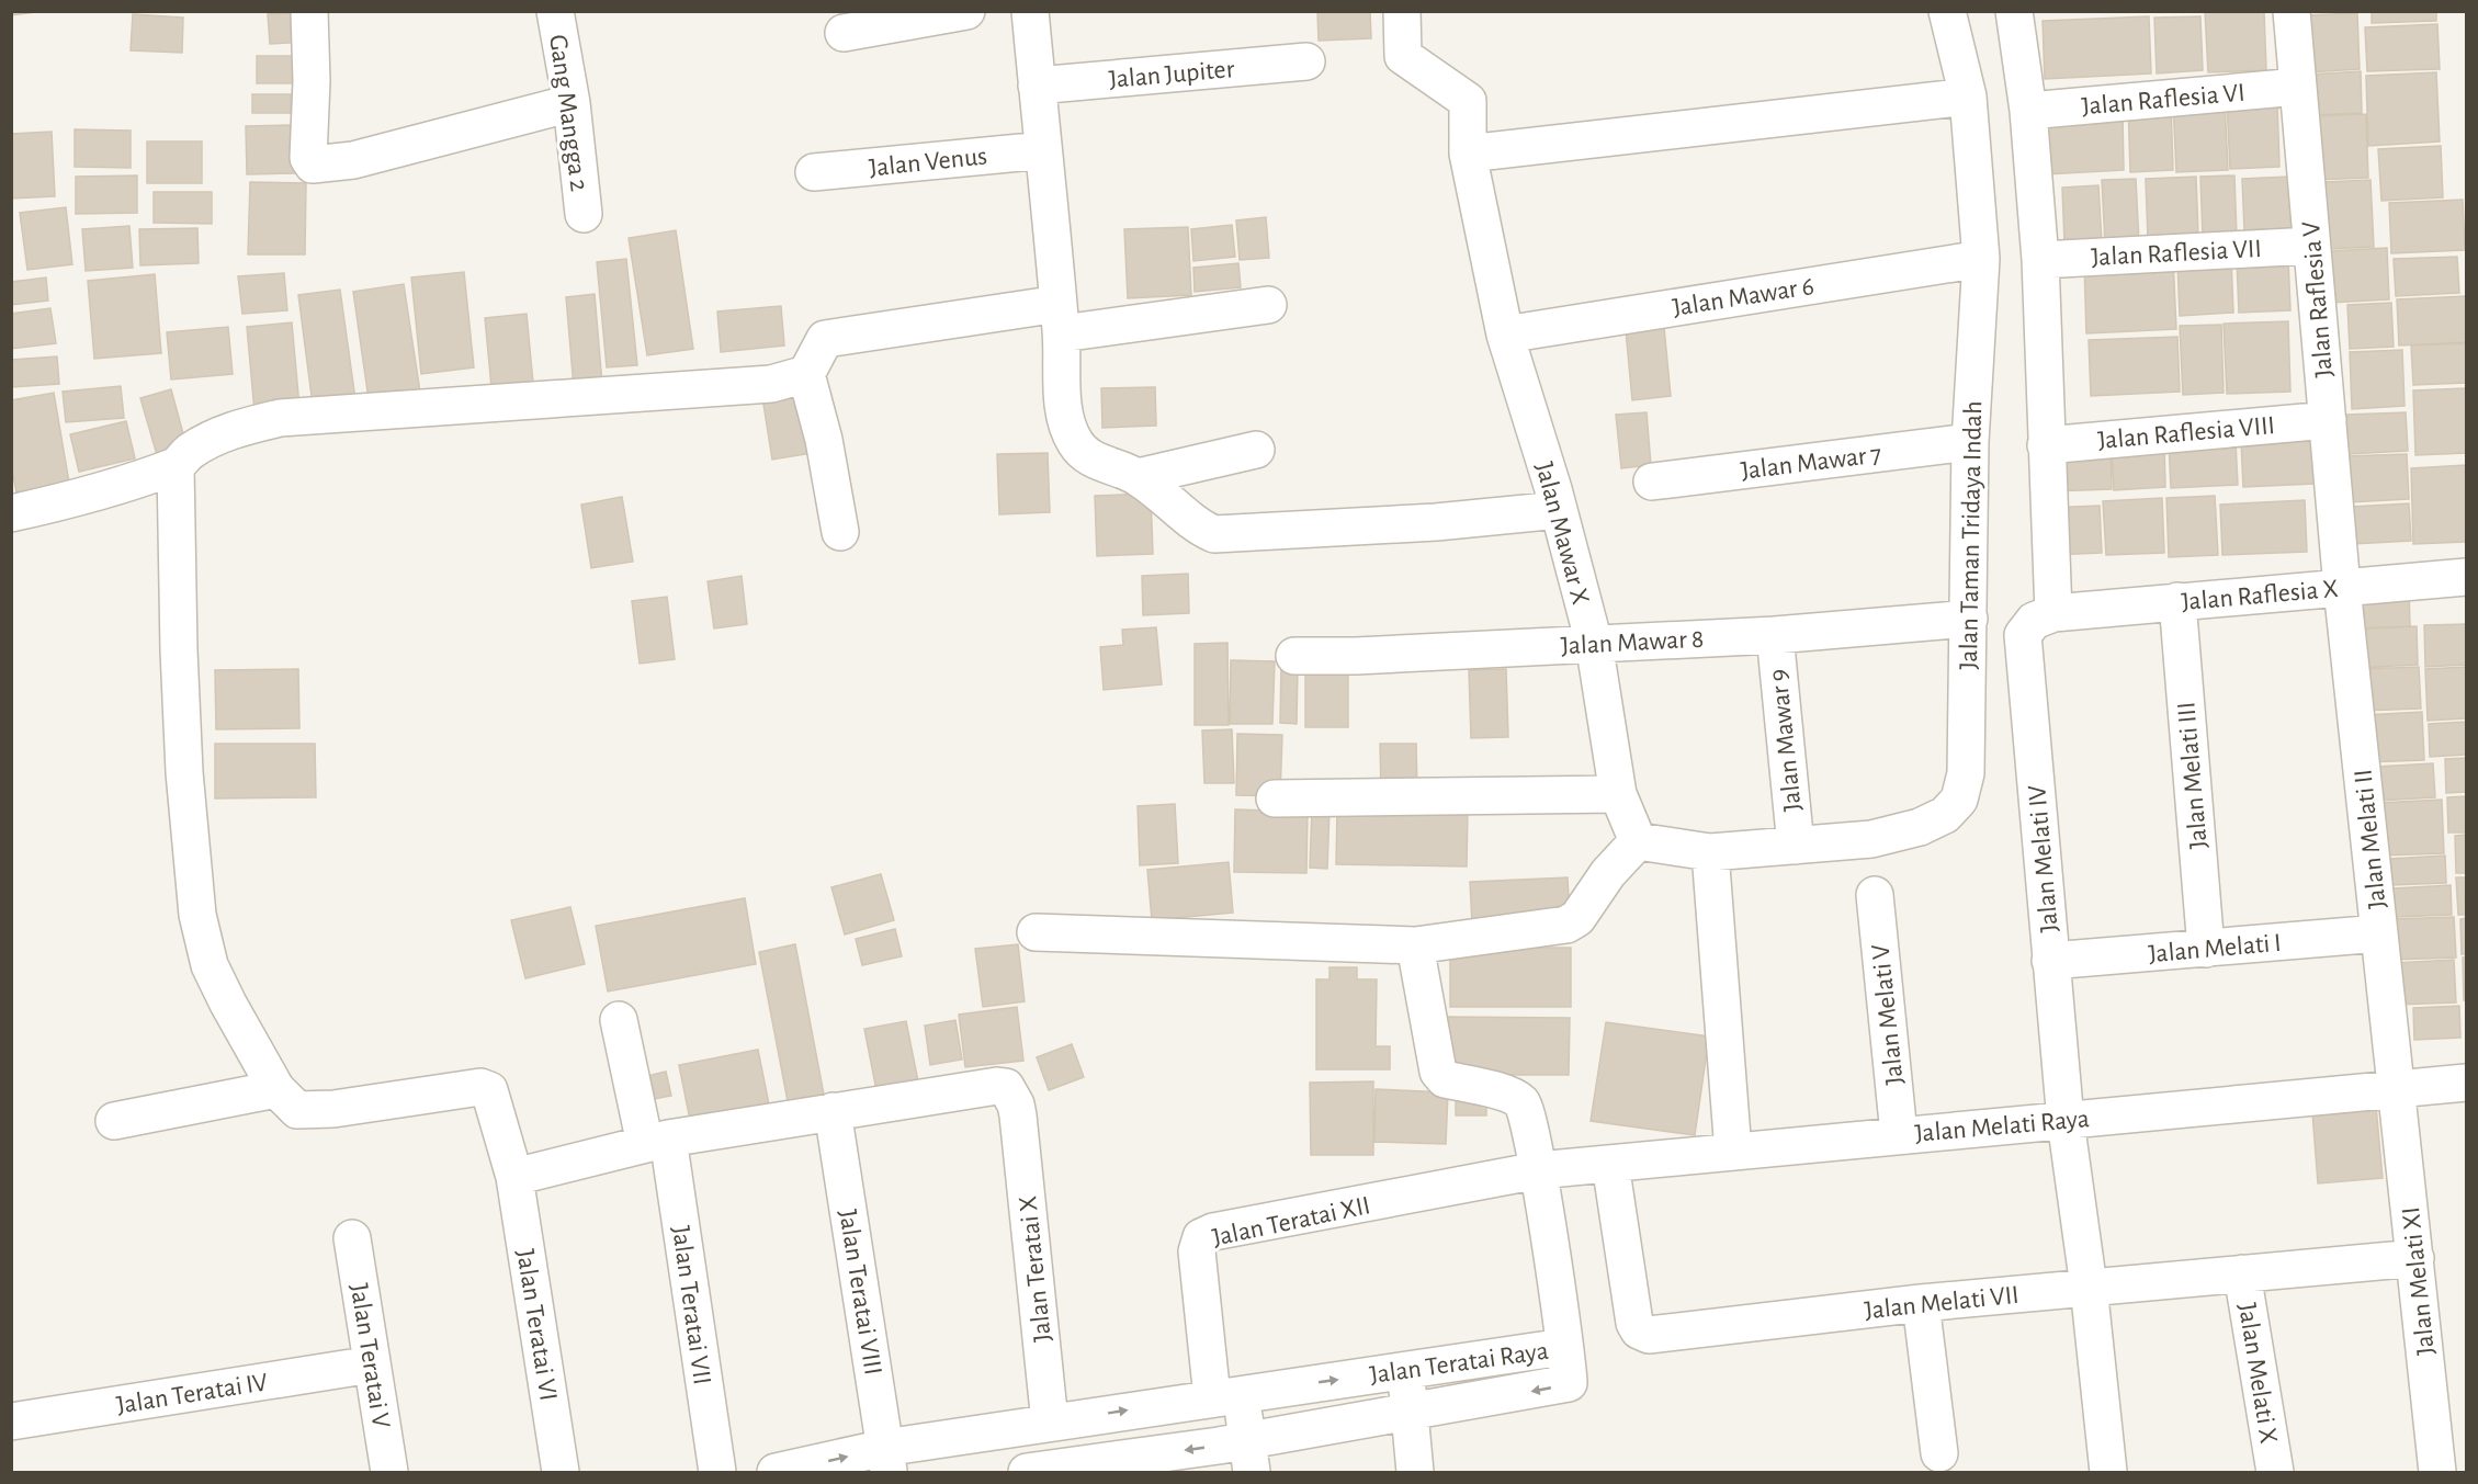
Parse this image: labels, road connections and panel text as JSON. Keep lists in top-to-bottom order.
{
  "streets": {
    "street": [
      "Jalan Jupiter",
      "Jalan Raflesia VI",
      "Gang Mangga 2",
      "Jalan Venus",
      "Jalan Raflesia VII",
      "Jalan Mawar 6",
      "Jalan Raflesia V",
      "Jalan Raflesia VIII",
      "Jalan Mawar 7",
      "Jalan Mawar X",
      "Jalan Taman Tridaya Indah",
      "Jalan Raflesia X",
      "Jalan Mawar 8",
      "Jalan Mawar 9",
      "Jalan Melati III",
      "Jalan Melati II",
      "Jalan Melati IV",
      "Jalan Melati I",
      "Jalan Melati V",
      "Jalan Melati Raya",
      "Jalan Teratai XII",
      "Jalan Teratai X",
      "Jalan Melati XI",
      "Jalan Teratai VIII",
      "Jalan Melati VII",
      "Jalan Teratai VII",
      "Jalan Teratai VI",
      "Jalan Teratai V",
      "Jalan Teratai Raya",
      "Jalan Melati X",
      "Jalan Teratai IV"
    ]
  },
  "crossings": [
    ["Jalan Raflesia VI", "Jalan Raflesia V"],
    ["Jalan Raflesia VII", "Jalan Raflesia V"],
    ["Jalan Mawar 6", "Jalan Mawar X"],
    ["Jalan Mawar 6", "Jalan Taman Tridaya Indah"],
    ["Jalan Raflesia V", "Jalan Raflesia VIII"],
    ["Jalan Raflesia V", "Jalan Raflesia X"],
    ["Jalan Raflesia V", "Jalan Melati II"],
    ["Jalan Mawar 7", "Jalan Taman Tridaya Indah"],
    ["Jalan Mawar X", "Jalan Mawar 8"],
    ["Jalan Taman Tridaya Indah", "Jalan Mawar 8"],
    ["Jalan Taman Tridaya Indah", "Jalan Mawar 9"],
    ["Jalan Raflesia X", "Jalan Melati III"],
    ["Jalan Raflesia X", "Jalan Melati II"],
    ["Jalan Raflesia X", "Jalan Melati IV"],
    ["Jalan Mawar 8", "Jalan Mawar 9"],
    ["Jalan Melati III", "Jalan Melati I"],
    ["Jalan Melati II", "Jalan Melati I"],
    ["Jalan Melati II", "Jalan Melati Raya"],
    ["Jalan Melati II", "Jalan Melati XI"],
    ["Jalan Melati IV", "Jalan Melati I"],
    ["Jalan Melati IV", "Jalan Melati Raya"],
    ["Jalan Melati IV", "Jalan Melati VII"],
    ["Jalan Melati V", "Jalan Melati Raya"],
    ["Jalan Melati Raya", "Jalan Teratai XII"],
    ["Jalan Melati Raya", "Jalan Melati XI"],
    ["Jalan Melati Raya", "Jalan Melati VII"],
    ["Jalan Teratai XII", "Jalan Teratai Raya"],
    ["Jalan Teratai X", "Jalan Teratai VIII"],
    ["Jalan Teratai X", "Jalan Teratai Raya"],
    ["Jalan Melati XI", "Jalan Melati VII"],
    ["Jalan Teratai VIII", "Jalan Teratai Raya"],
    ["Jalan Melati VII", "Jalan Melati X"],
    ["Jalan Teratai V", "Jalan Teratai IV"]
  ]
}
